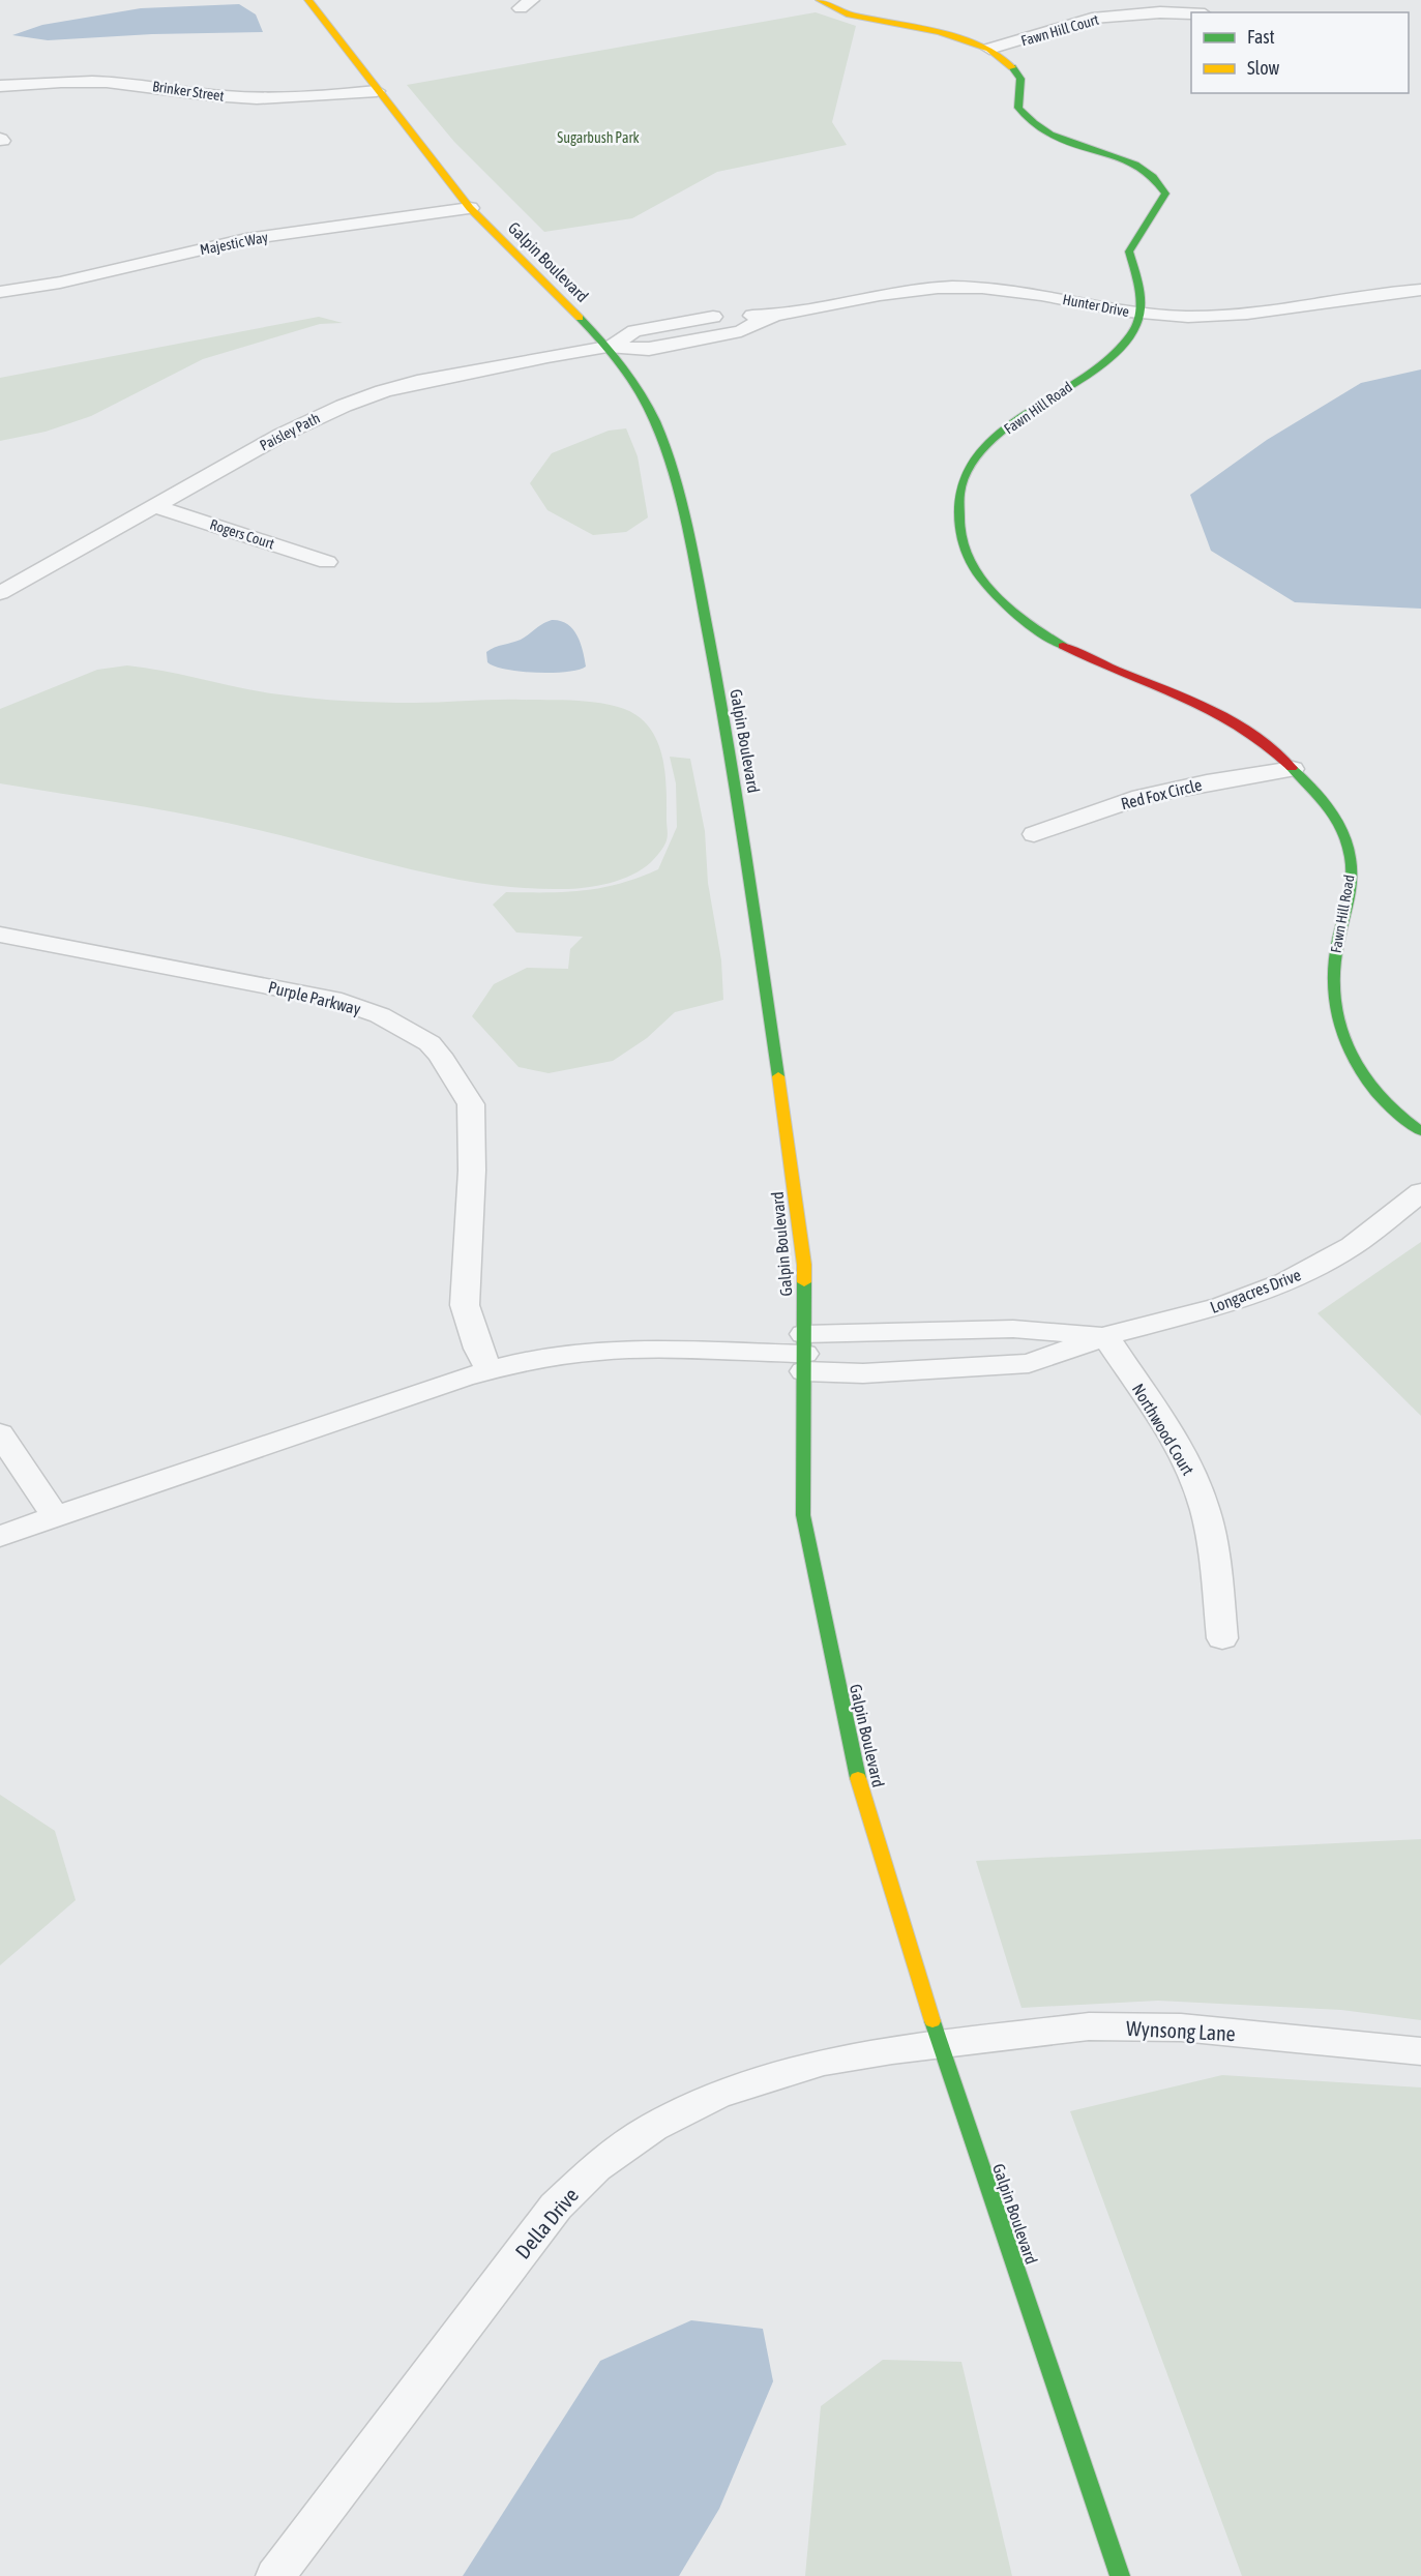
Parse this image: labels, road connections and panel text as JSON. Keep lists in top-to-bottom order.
{
  "streets": {
    "street": [
      "Fawn Hill Court",
      "Brinker Street",
      "Majestic Way",
      "Galpin Boulevard",
      "Hunter Drive",
      "Fawn Hill Road",
      "Paisley Path",
      "Rogers Court",
      "Red Fox Circle",
      "Purple Parkway",
      "Longacres Drive",
      "Northwood Court",
      "Wynsong Lane",
      "Della Drive"
    ]
  },
  "crossings": [
    ["Brinker Street", "Galpin Boulevard"],
    ["Majestic Way", "Galpin Boulevard"],
    ["Galpin Boulevard", "Hunter Drive"],
    ["Galpin Boulevard", "Paisley Path"],
    ["Galpin Boulevard", "Longacres Drive"],
    ["Galpin Boulevard", "Wynsong Lane"],
    ["Galpin Boulevard", "Della Drive"],
    ["Hunter Drive", "Fawn Hill Road"],
    ["Hunter Drive", "Paisley Path"],
    ["Fawn Hill Road", "Red Fox Circle"],
    ["Paisley Path", "Rogers Court"],
    ["Longacres Drive", "Northwood Court"],
    ["Wynsong Lane", "Della Drive"]
  ],
  "parks": ["Sugarbush Park"],
  "legend": ["Fast", "Slow"]
}
